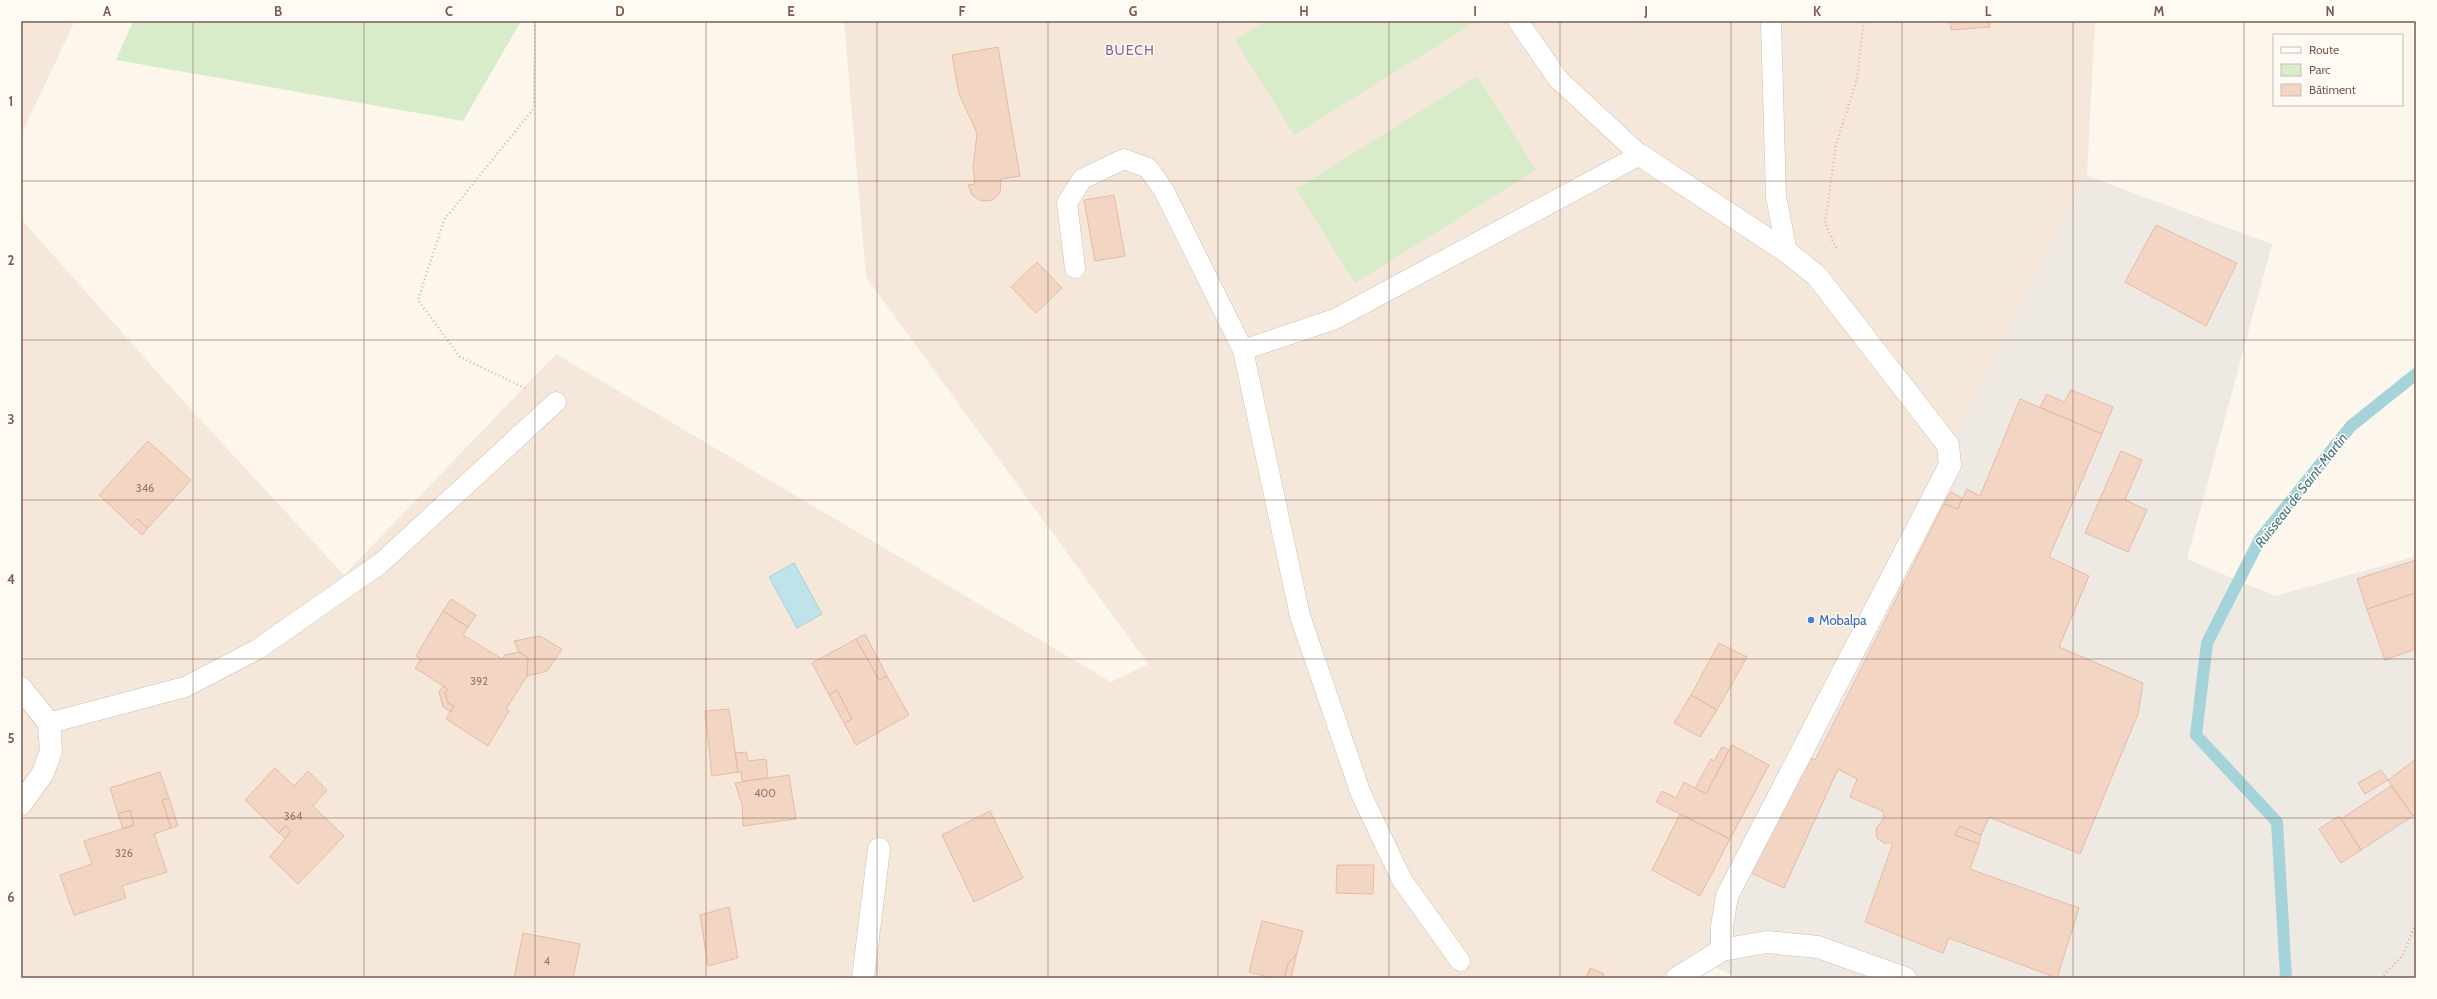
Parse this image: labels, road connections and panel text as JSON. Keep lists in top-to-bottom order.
{
  "districts": ["BUECH"],
  "water": ["Ruisseau de Saint-Martin"],
  "places": ["Mobalpa"],
  "house_numbers": [
    "346",
    "392",
    "400",
    "364",
    "326",
    "4"
  ],
  "legend": ["Route", "Parc", "Bâtiment"],
  "grid": {
    "columns": [
      "A",
      "B",
      "C",
      "D",
      "E",
      "F",
      "G",
      "H",
      "I",
      "J",
      "K",
      "L",
      "M",
      "N"
    ],
    "rows": [
      "1",
      "2",
      "3",
      "4",
      "5",
      "6"
    ]
  }
}
